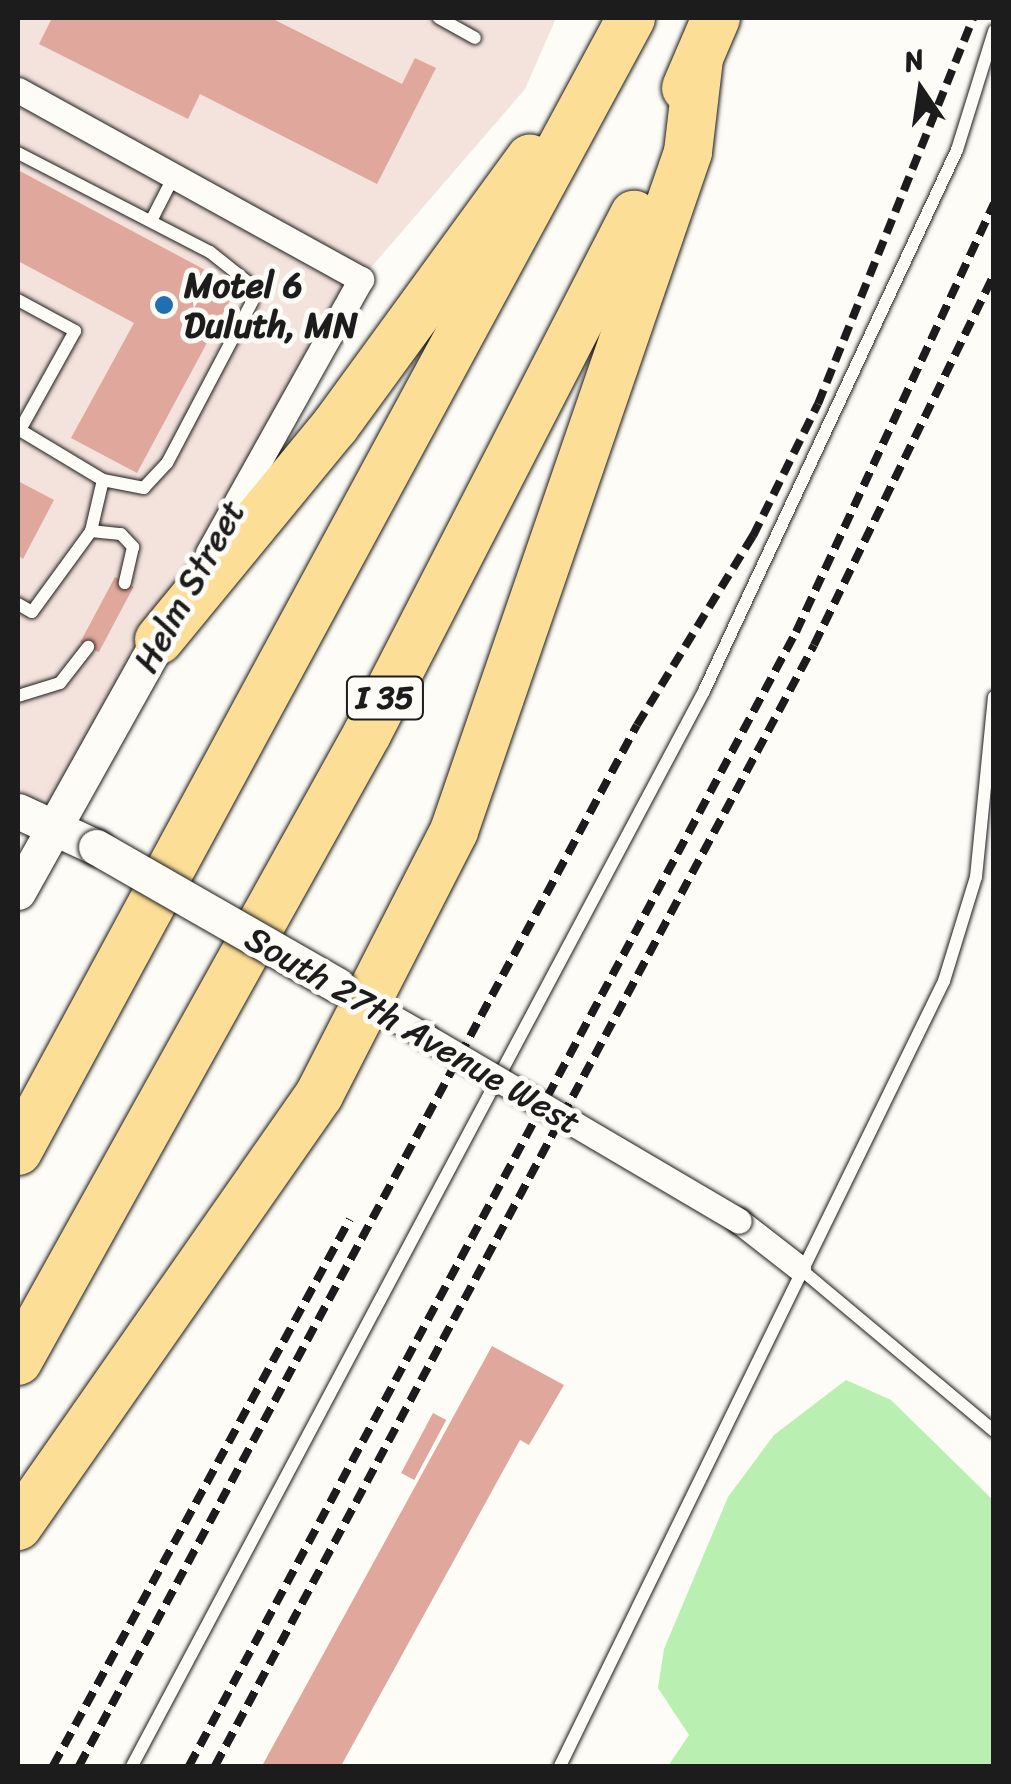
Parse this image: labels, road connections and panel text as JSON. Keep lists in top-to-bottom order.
{
  "streets": {
    "highway": ["I 35"],
    "street": ["Helm Street", "South 27th Avenue West"]
  },
  "crossings": [
    ["Helm Street", "South 27th Avenue West"]
  ],
  "places": ["Motel 6 Duluth, MN"],
  "north": "top"
}
